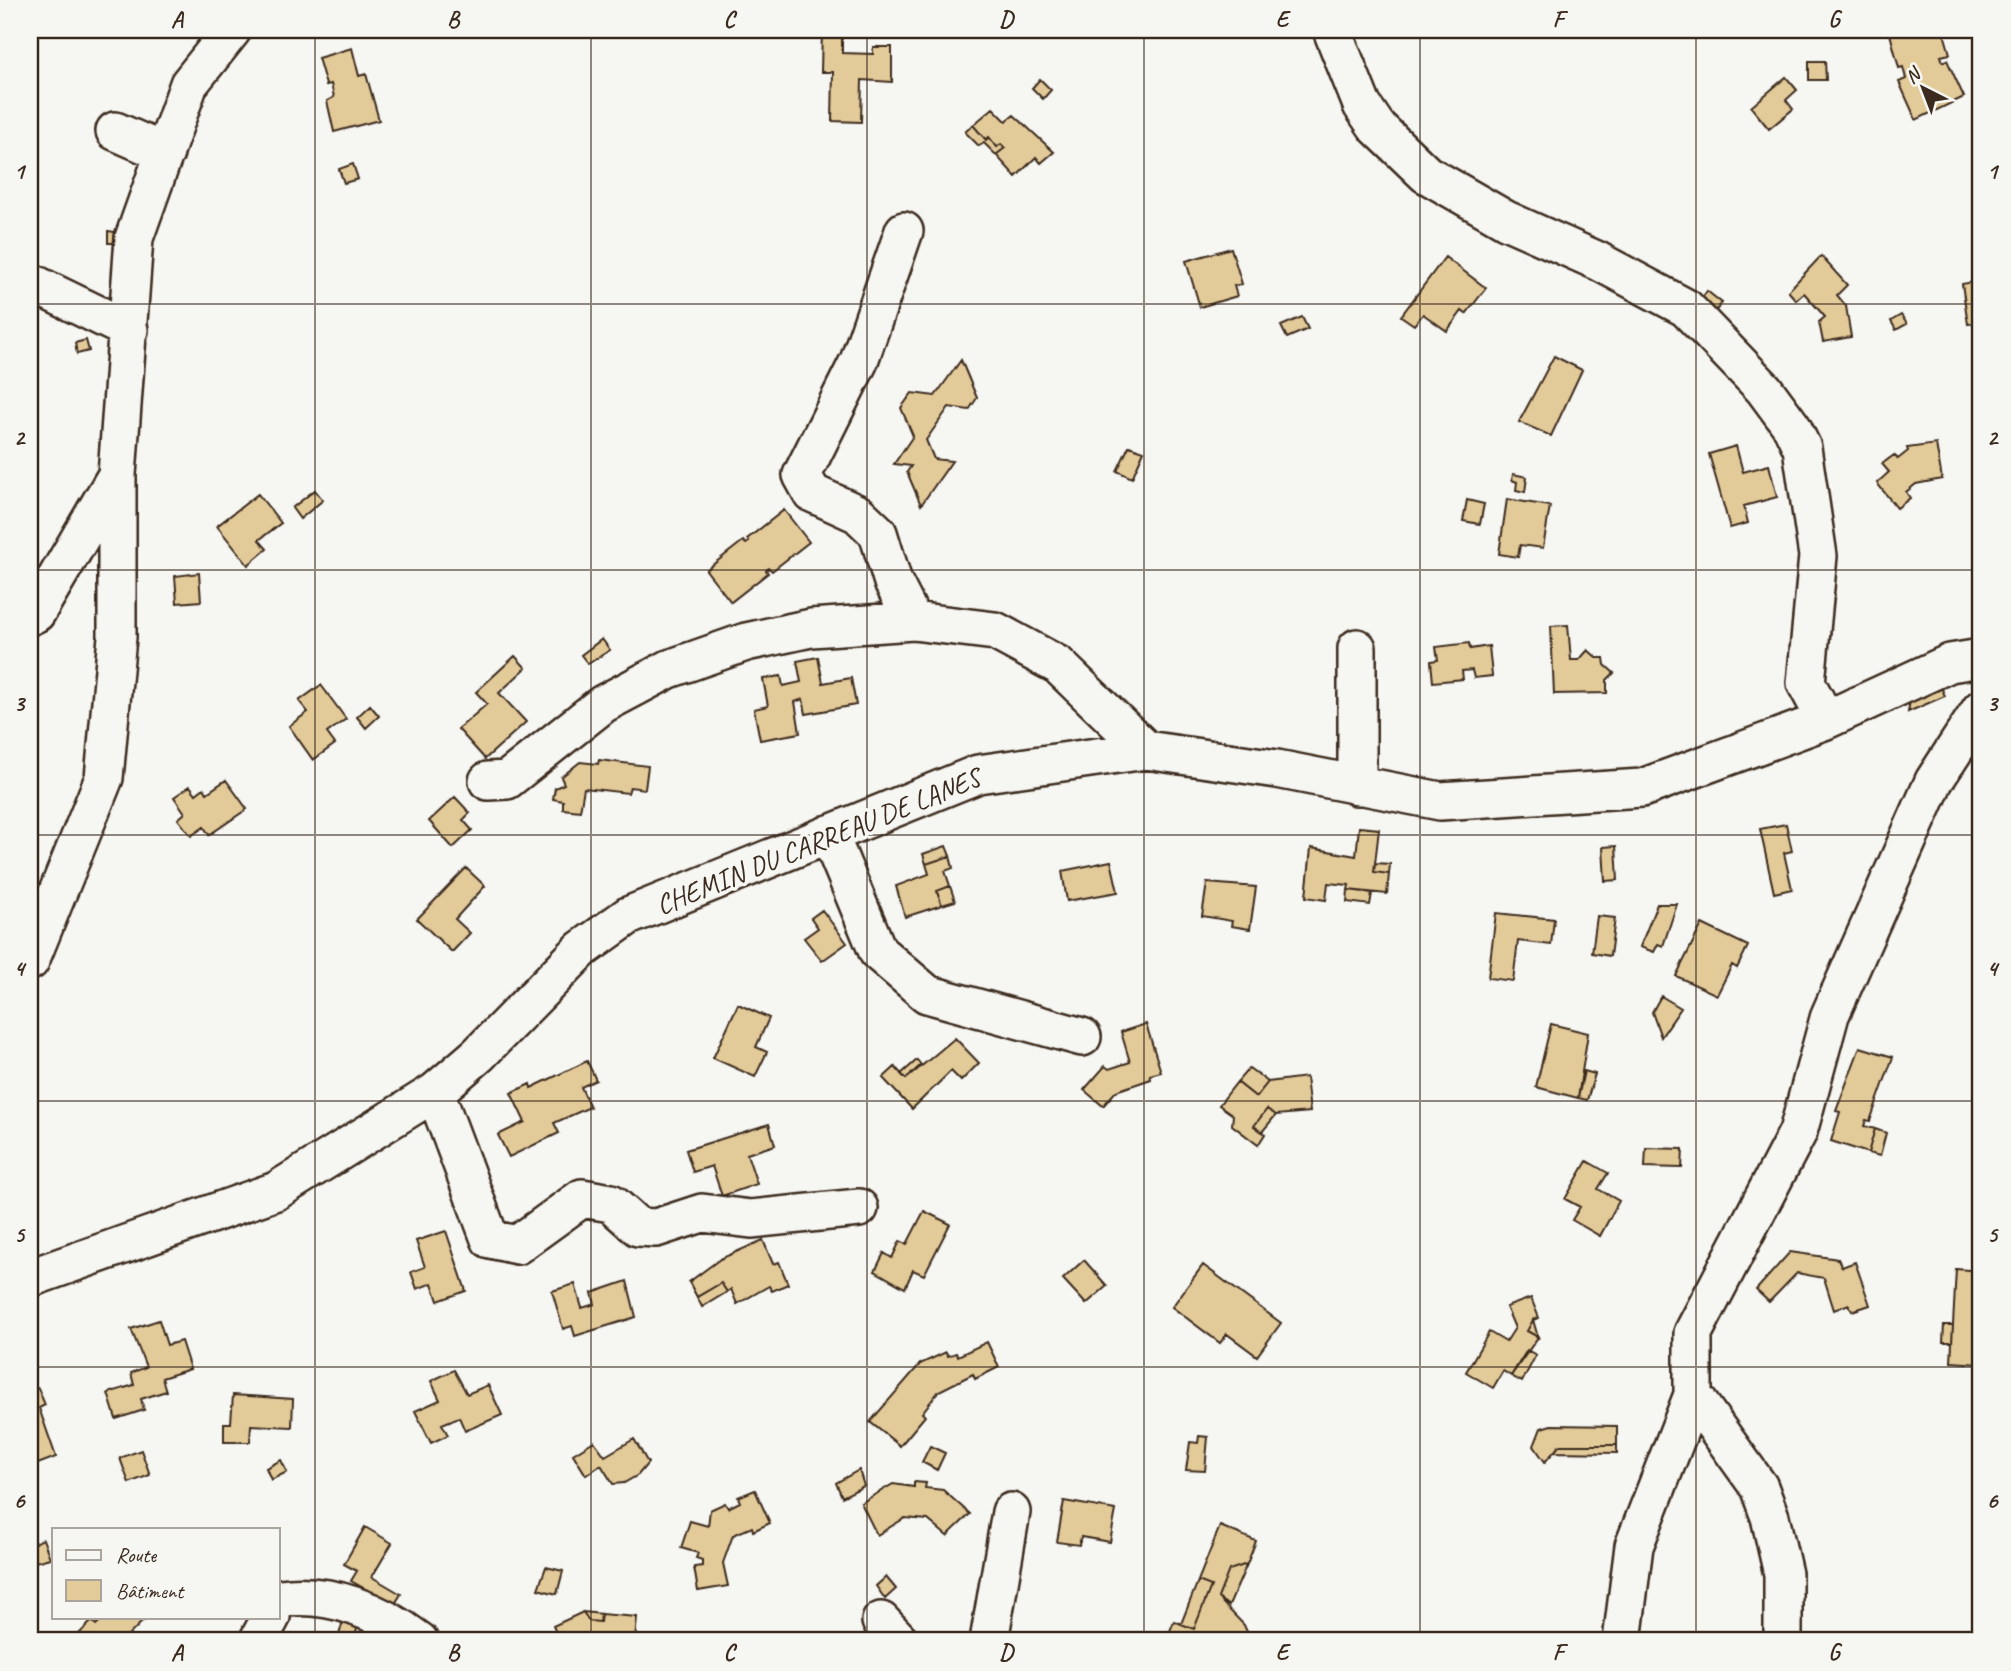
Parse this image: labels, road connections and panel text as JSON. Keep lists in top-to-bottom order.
{
  "streets": {
    "street": ["CHEMIN DU CARREAU DE LANES"]
  },
  "legend": ["Route", "Bâtiment"],
  "north": "top left",
  "grid": {
    "columns": [
      "A",
      "B",
      "C",
      "D",
      "E",
      "F",
      "G"
    ],
    "rows": [
      "1",
      "2",
      "3",
      "4",
      "5",
      "6"
    ]
  }
}
